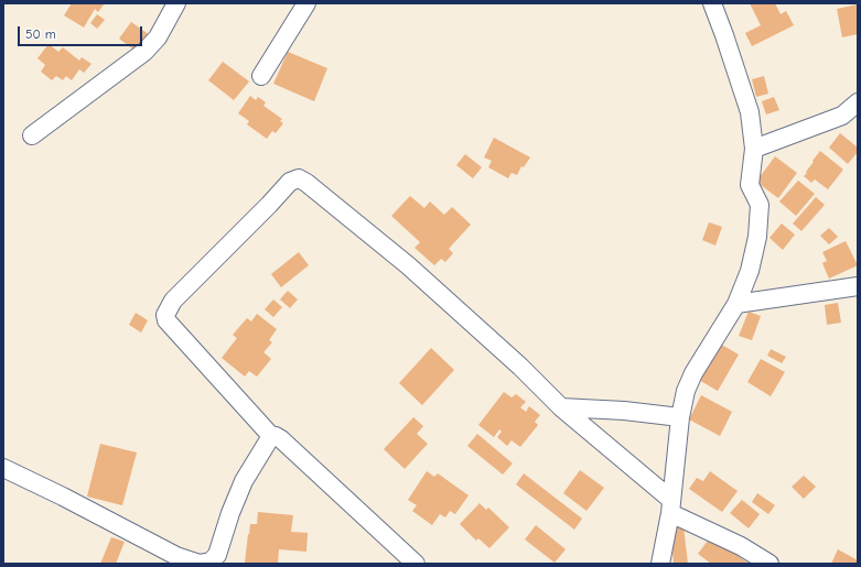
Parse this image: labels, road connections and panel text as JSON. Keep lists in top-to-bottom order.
{
  "scale_bar": "50 m"
}
